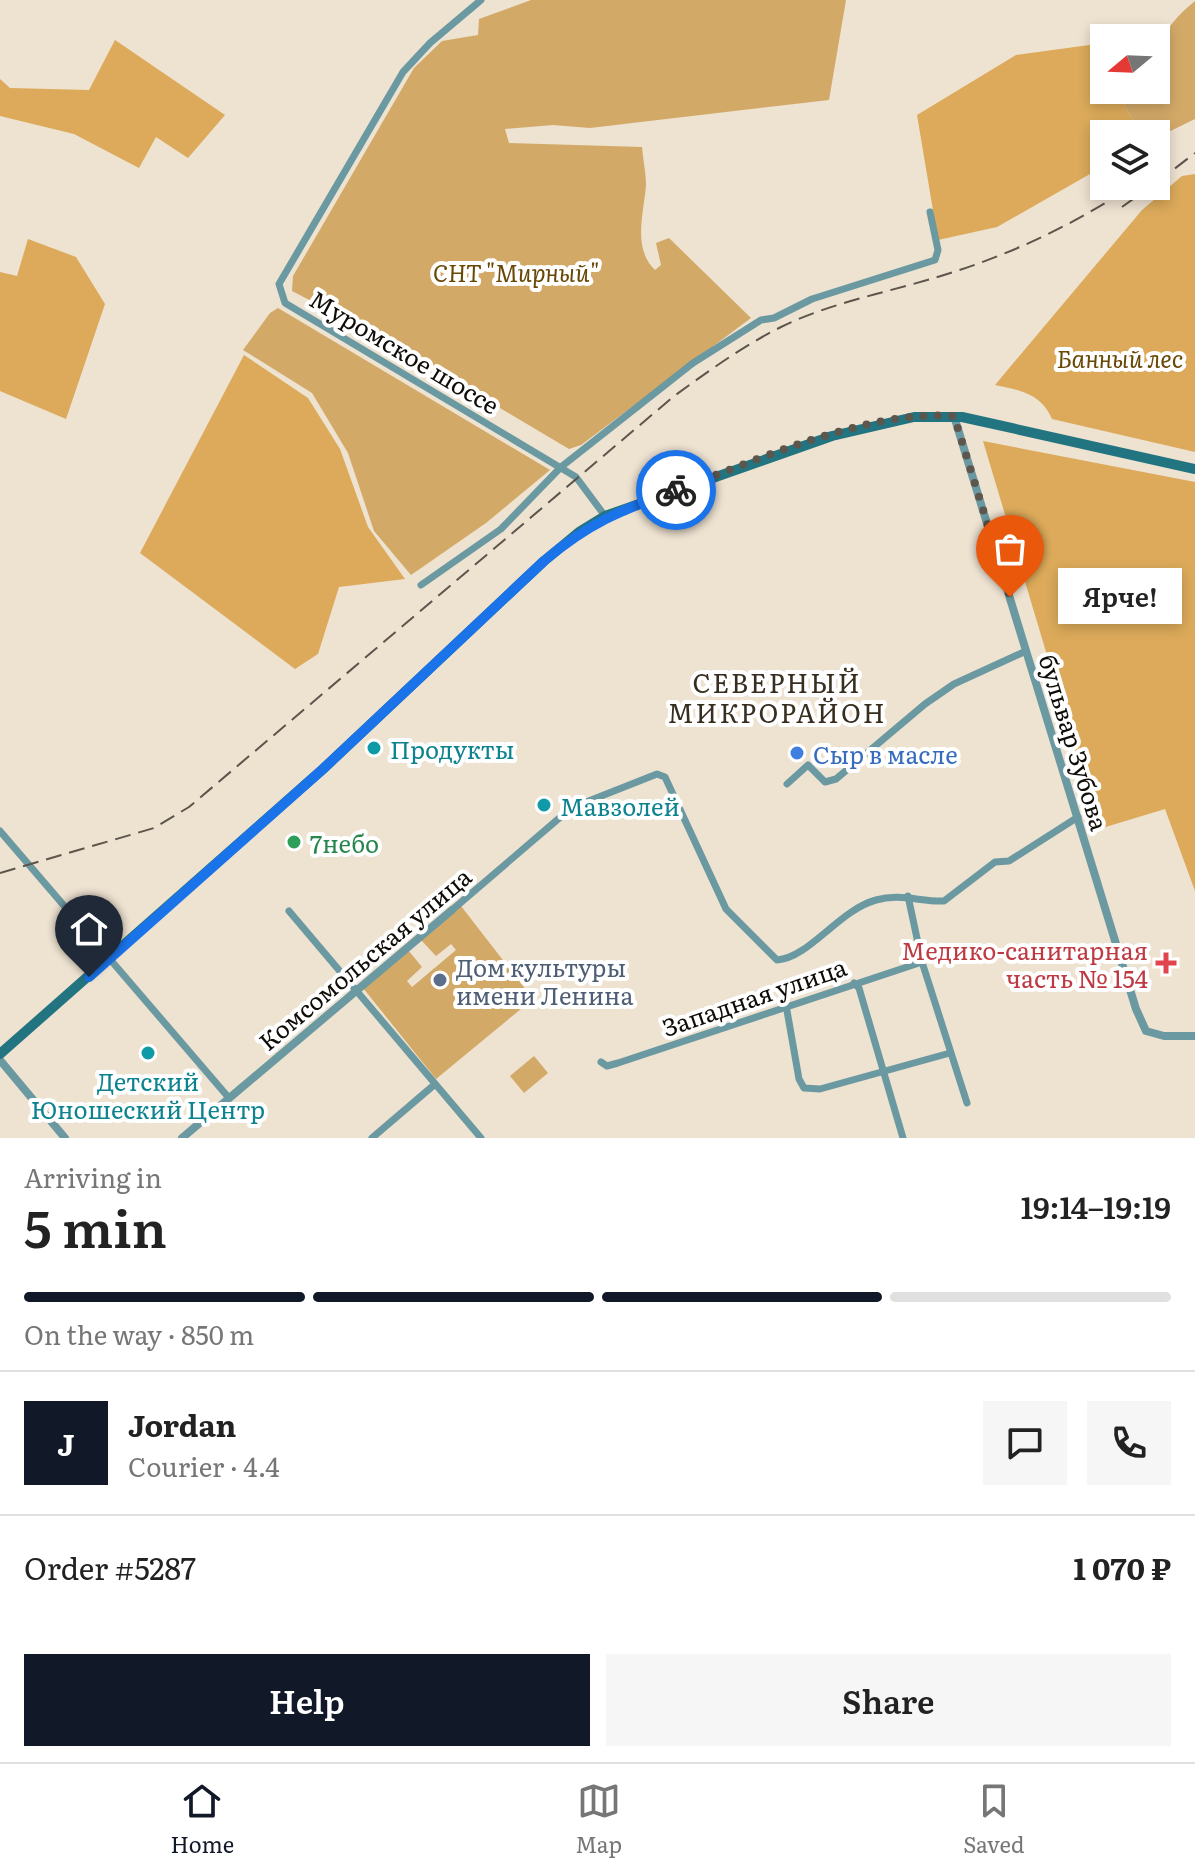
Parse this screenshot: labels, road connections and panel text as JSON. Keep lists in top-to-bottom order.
{
  "streets": {
    "street": [
      "Муромское шоссе",
      "бульвар Зубова",
      "Комсомольская улица",
      "Западная улица"
    ]
  },
  "districts": ["СЕВЕРНЫЙ МИКРОРАЙОН"],
  "parks": ["СНТ \"Мирный\"", "Банный лес"],
  "places": {
    "other": [
      "Ярче!",
      "Продукты",
      "Сыр в масле",
      "Мавзолей",
      "7небо",
      "Дом культуры имени Ленина",
      "Детский Юношеский Центр"
    ],
    "health": ["Медико-санитарная часть № 154"]
  },
  "north": "left",
  "page": {
    "bubble": "Ярче!",
    "heading": ["5 min", "Arriving in", "19:14–19:19"],
    "panel": [
      "Jordan",
      "Courier · 4.4",
      "Order #5287",
      "1 070 ₽"
    ],
    "bar": "On the way · 850 m",
    "round": "J",
    "buttons": ["Help", "Share"],
    "tabs": ["Home", "Map", "Saved"]
  }
}
